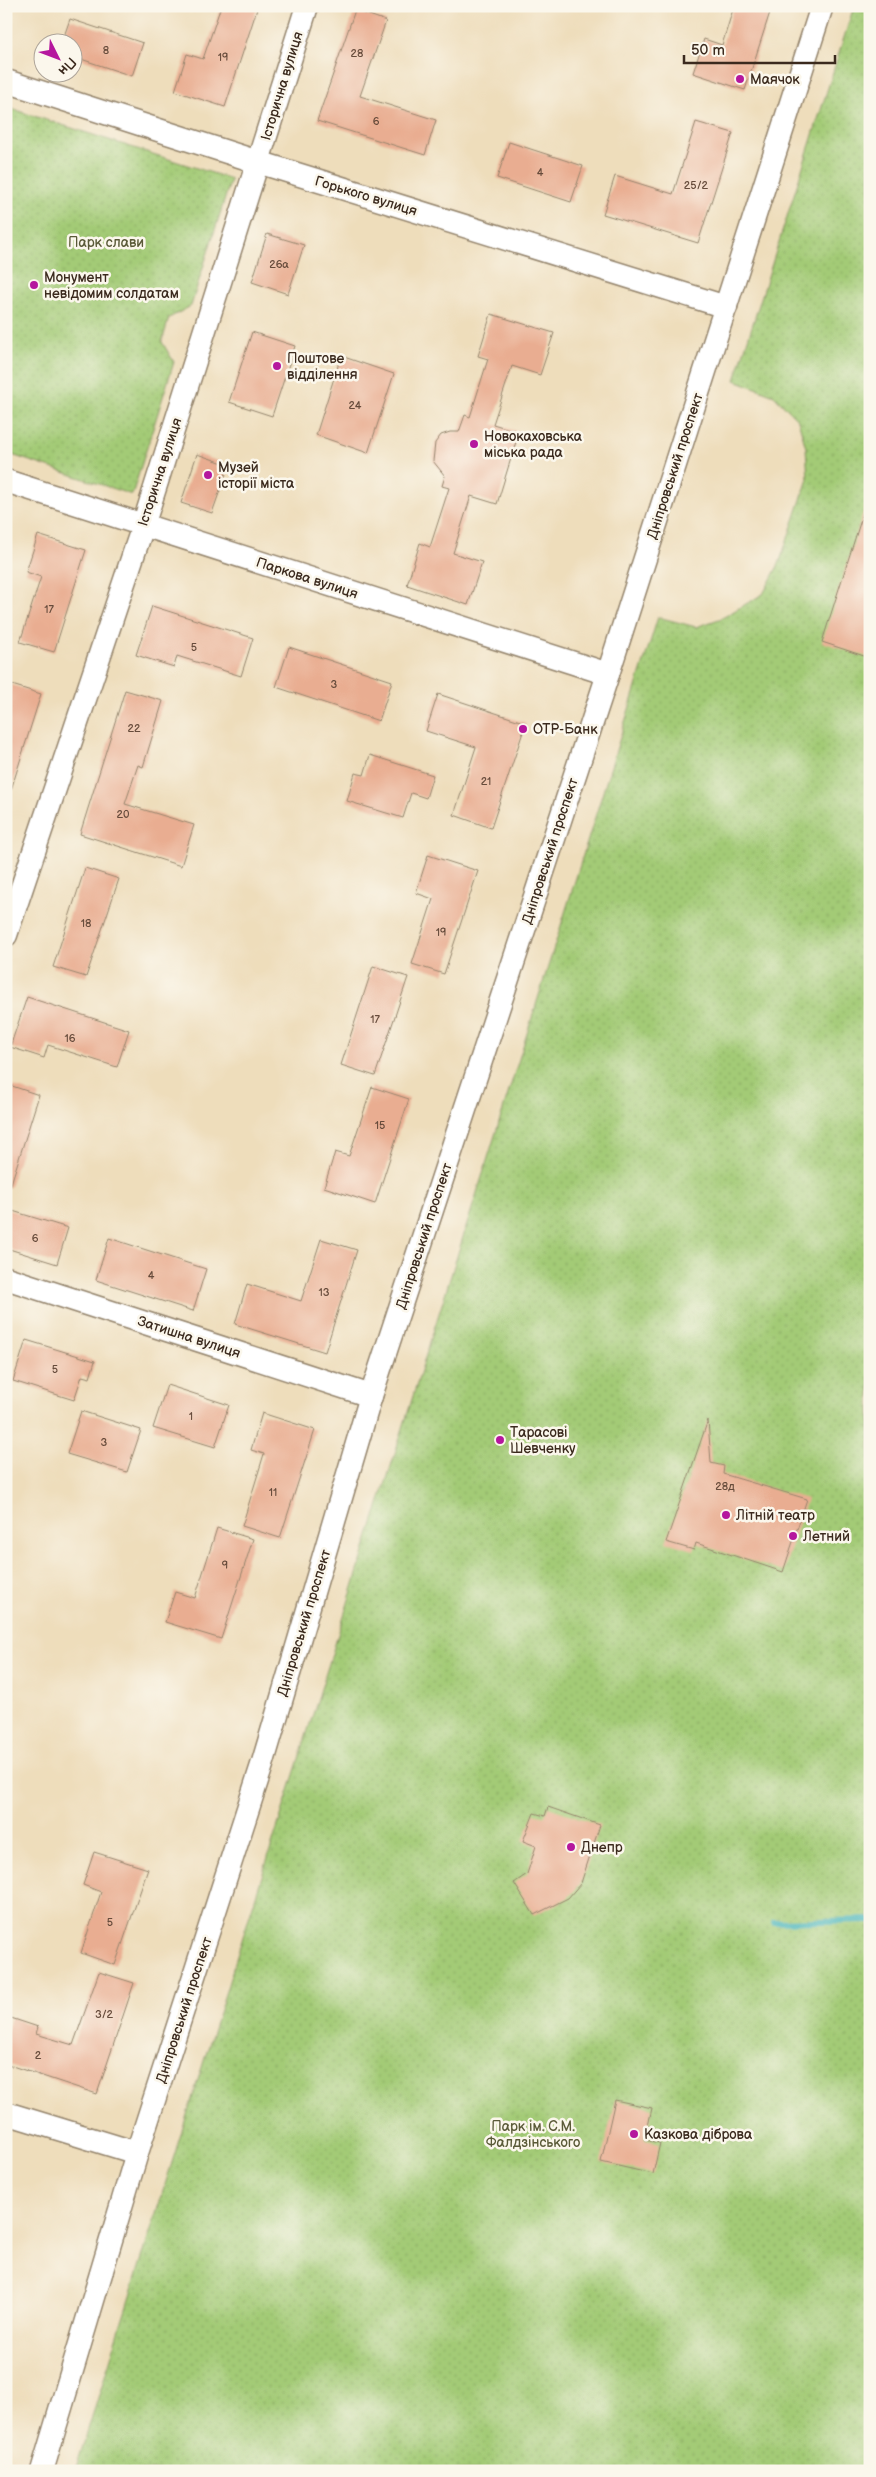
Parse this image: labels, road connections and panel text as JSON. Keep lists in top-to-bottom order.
{
  "streets": {
    "street": [
      "Історична вулиця",
      "Горького вулиця",
      "Дніпровський проспект",
      "Паркова вулиця",
      "Затишна вулиця"
    ]
  },
  "crossings": [
    ["Історична вулиця", "Горького вулиця"],
    ["Історична вулиця", "Паркова вулиця"],
    ["Горького вулиця", "Дніпровський проспект"],
    ["Дніпровський проспект", "Паркова вулиця"],
    ["Дніпровський проспект", "Затишна вулиця"]
  ],
  "parks": ["Парк слави", "Парк ім. С.М. Фалдзінського"],
  "places": [
    "Маячок",
    "Монумент невідомим солдатам",
    "Поштове відділення",
    "Новокаховська міська рада",
    "Музей історії міста",
    "ОТР-Банк",
    "Тарасові Шевченку",
    "Літній театр",
    "Летний",
    "Днепр",
    "Казкова дiброва"
  ],
  "house_numbers": [
    "8",
    "28",
    "19",
    "6",
    "4",
    "25/2",
    "26а",
    "24",
    "17",
    "5",
    "3",
    "22",
    "21",
    "20",
    "18",
    "19",
    "17",
    "16",
    "15",
    "6",
    "4",
    "13",
    "5",
    "1",
    "3",
    "28д",
    "11",
    "9",
    "5",
    "3/2",
    "2"
  ],
  "scale_bar": "50 m",
  "north": "bottom right"
}
